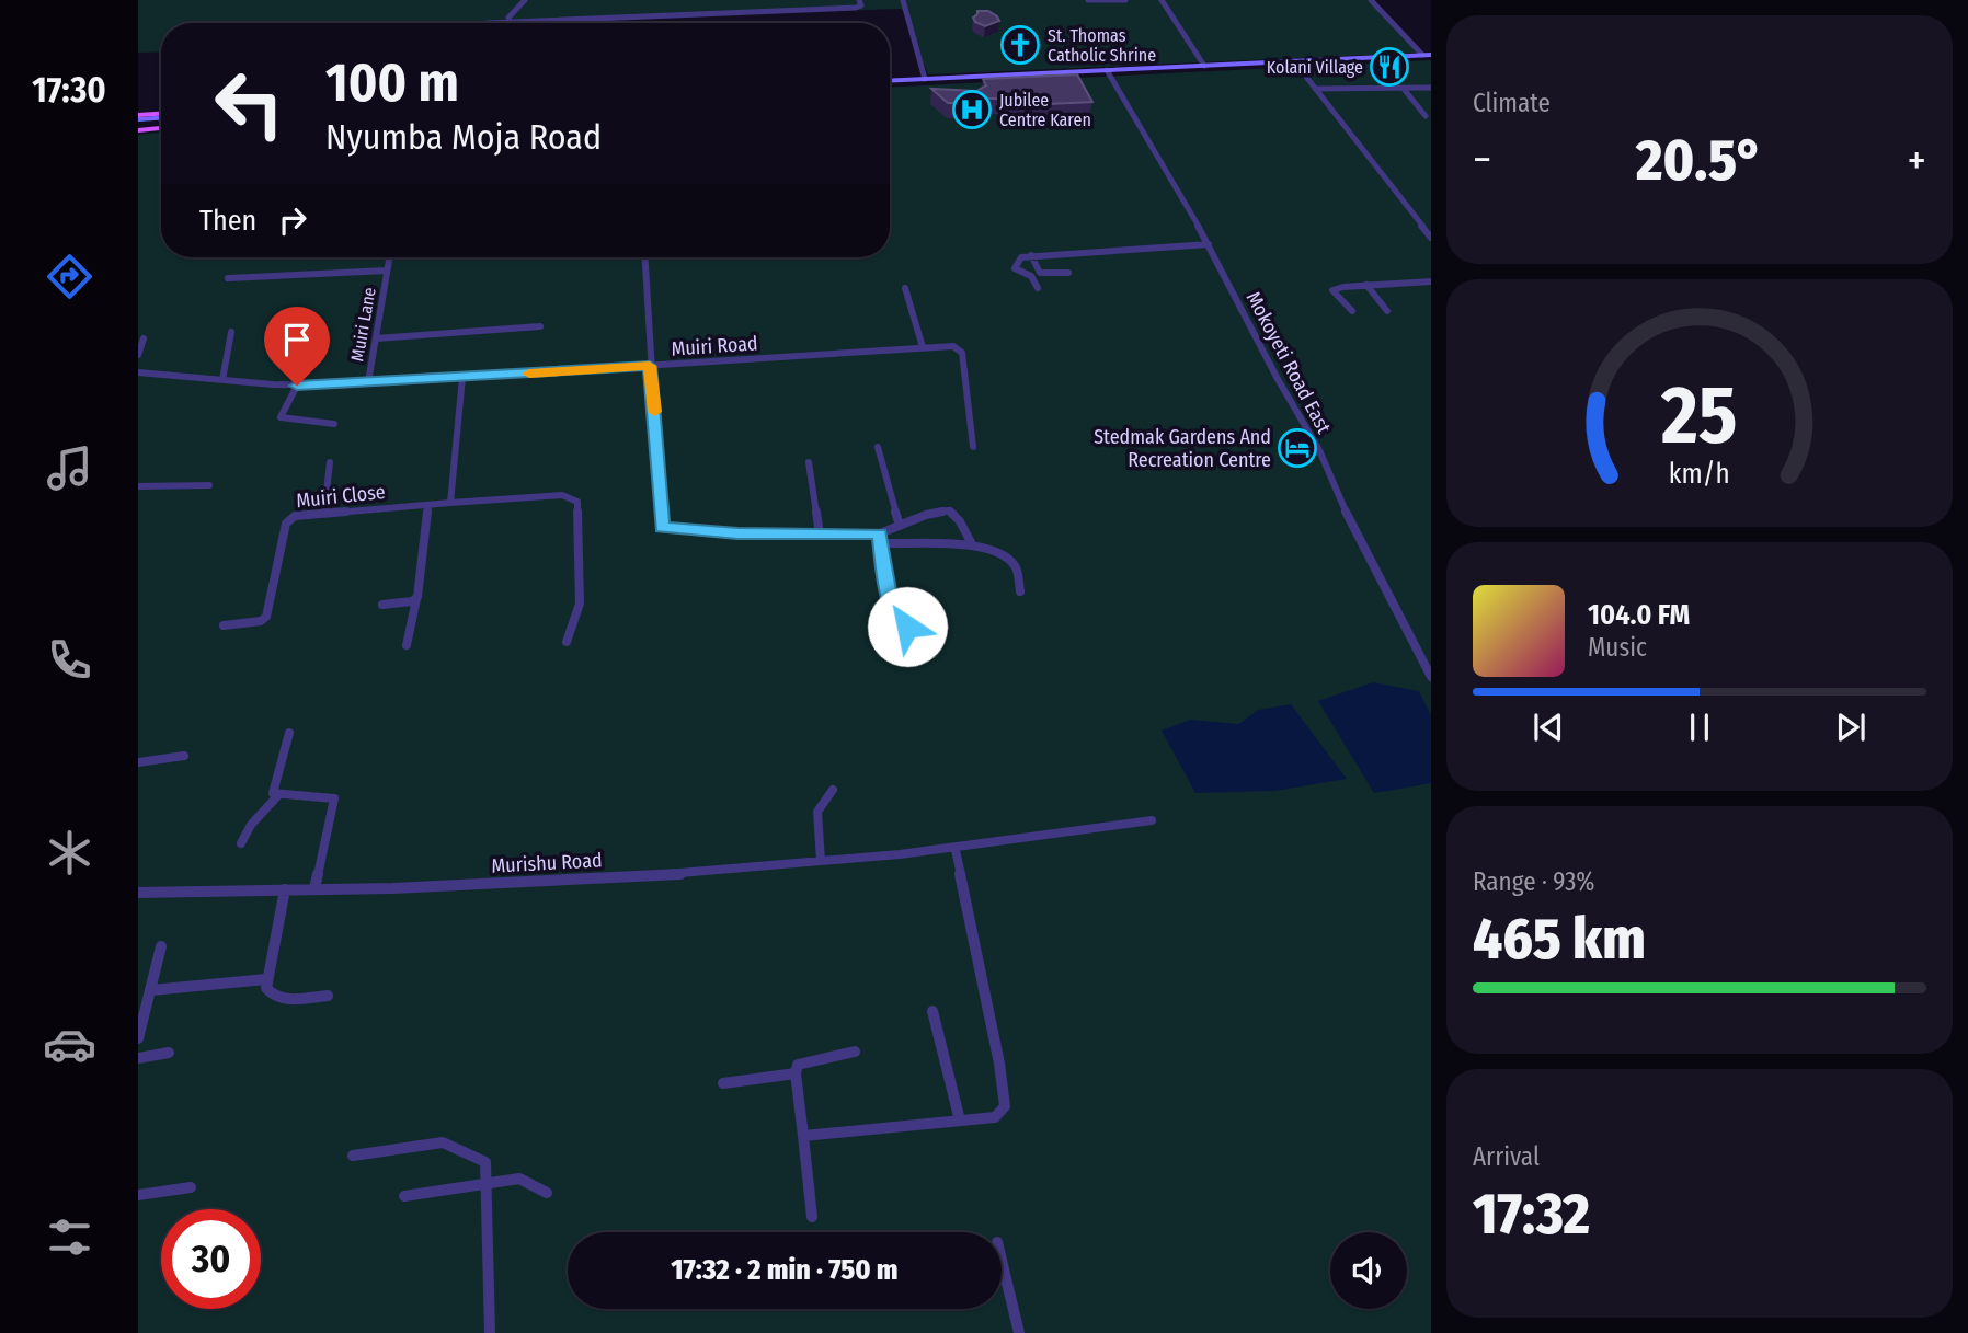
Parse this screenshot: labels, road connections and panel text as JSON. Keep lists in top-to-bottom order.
{
  "streets": {
    "street": [
      "Muiri Lane",
      "Muiri Road",
      "Mokoyeti Road East",
      "Muiri Close",
      "Murishu Road"
    ]
  },
  "crossings": [
    ["Muiri Lane", "Muiri Road"]
  ],
  "places": {
    "church": ["St. Thomas Catholic Shrine"],
    "restaurant": ["Kolani Village"],
    "hospital": ["Jubilee Centre Karen"],
    "hotel": ["Stedmak Gardens And Recreation Centre"]
  },
  "page": {
    "tabs": "17:30",
    "tile": [
      "Climate",
      ["Range · 93%", "465 km"],
      ["Arrival", "17:32"]
    ],
    "turn": ["100 m", "Nyumba Moja Road"],
    "heat": ["−", "20.5°", "+"],
    "then": "Then",
    "song": ["104.0 FM", "Music"],
    "limit": "30",
    "trip": "17:32 · 2 min · 750 m",
    "gauge": ["25", "km/h"]
  }
}
